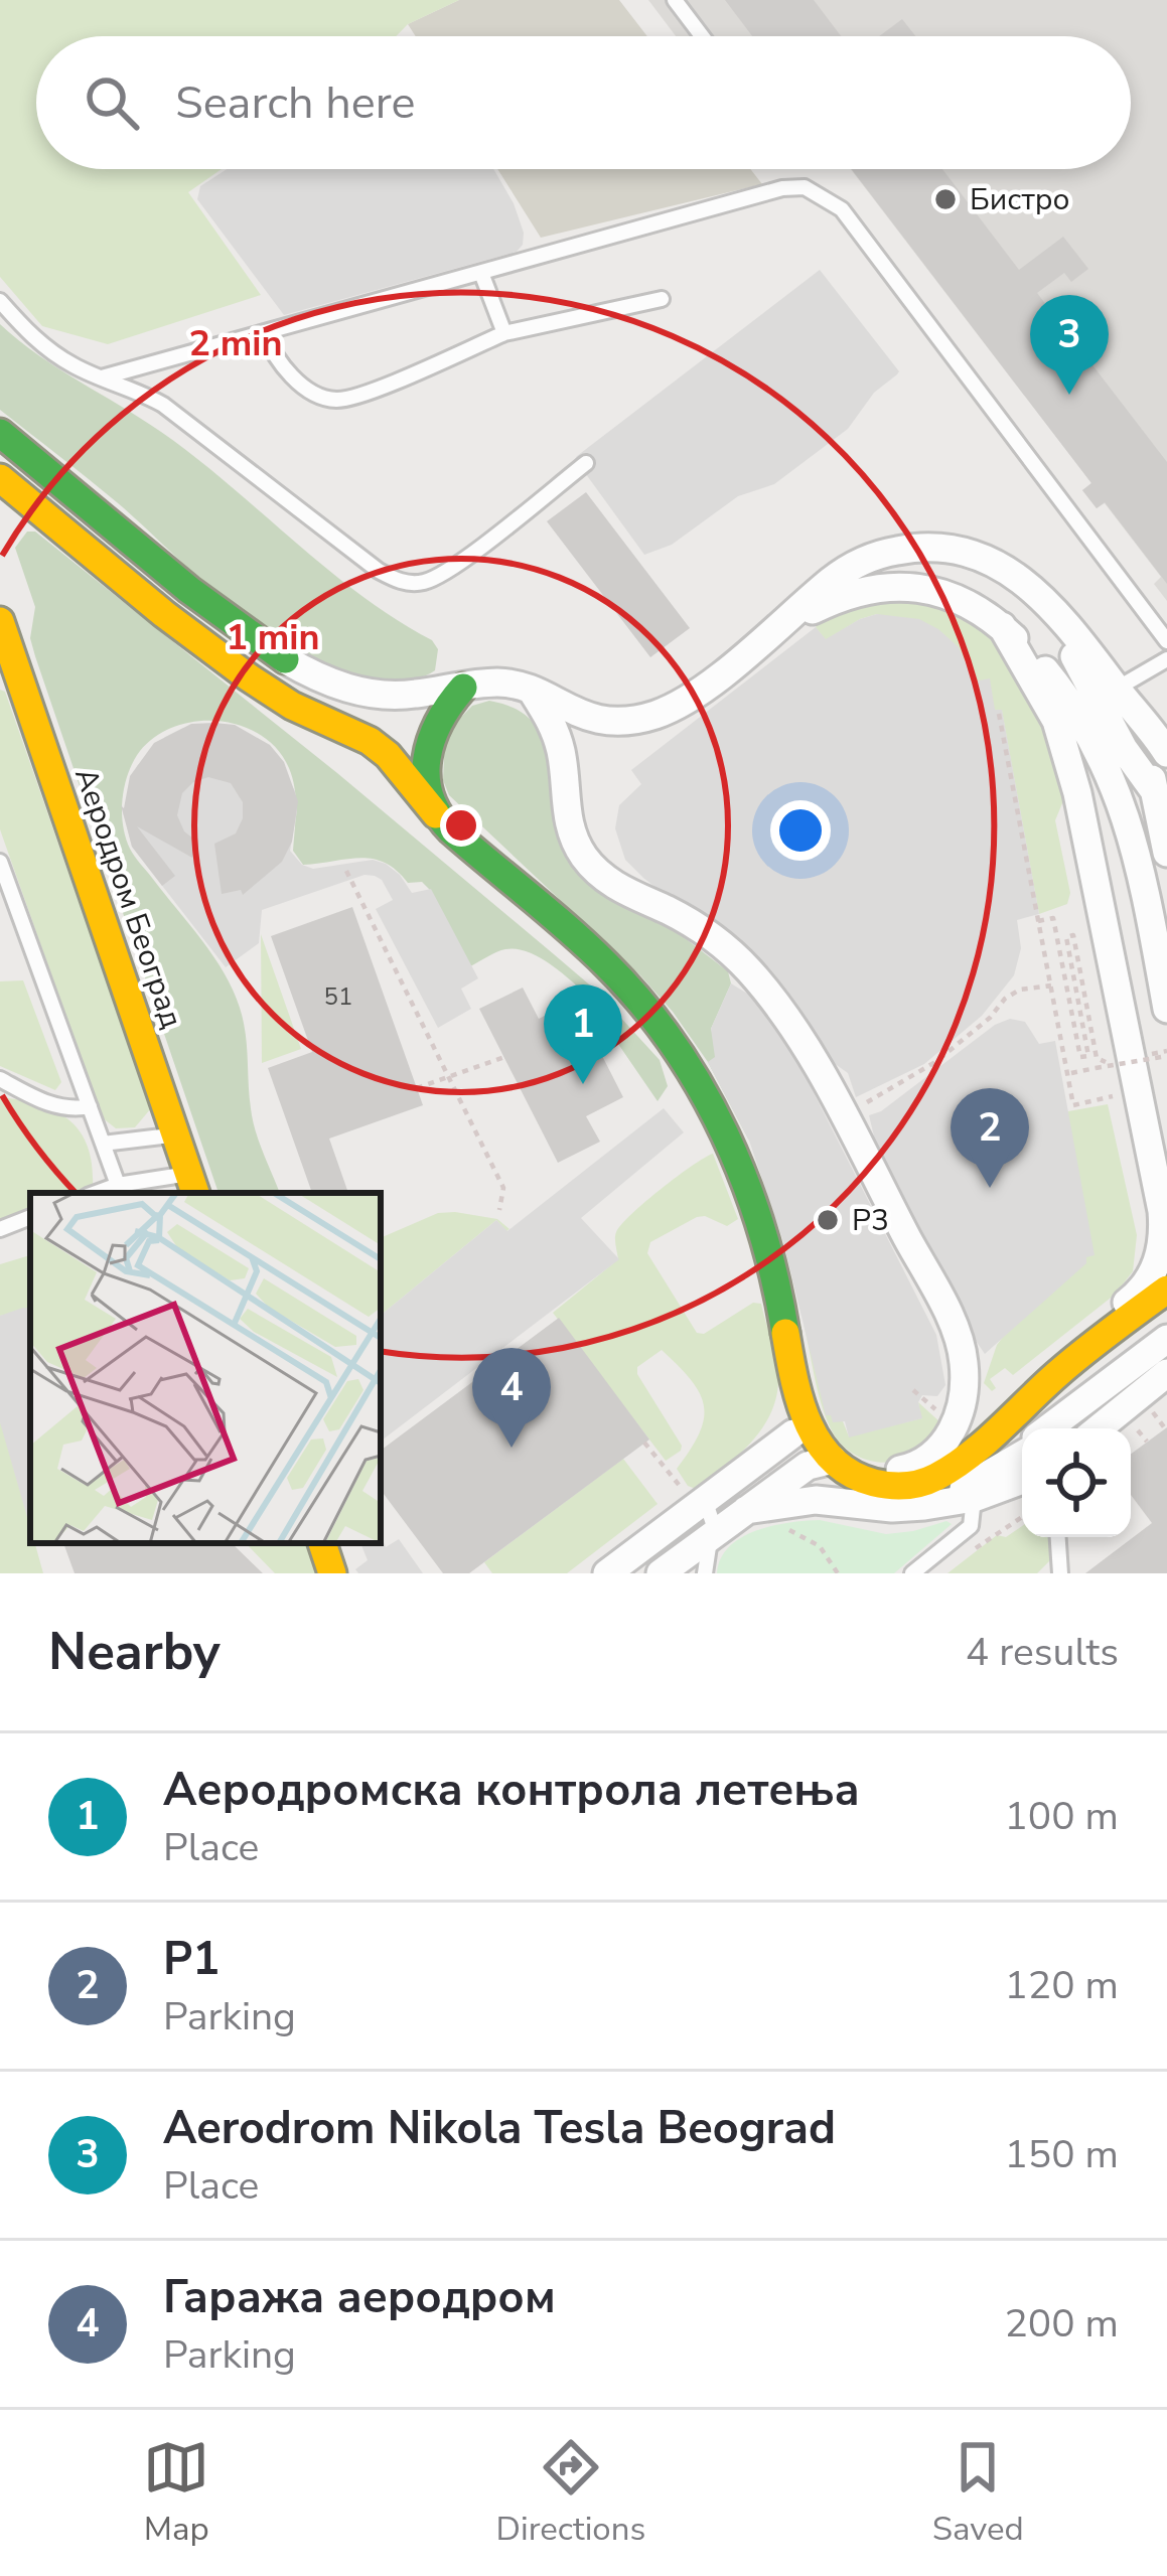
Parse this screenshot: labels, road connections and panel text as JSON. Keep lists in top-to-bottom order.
{
  "streets": {
    "street": ["Аеродром Београд"]
  },
  "places": ["Бистро", "P3"],
  "house_numbers": ["51"],
  "page": {
    "search": "Search here",
    "pins": [
      "3",
      "1",
      "2",
      "4"
    ],
    "heading": ["Nearby", "4 results"],
    "list": [
      {
        "mark": "1",
        "name": "Аеродромска контрола летења",
        "note": "Place",
        "value": "100 m"
      },
      {
        "mark": "2",
        "name": "P1",
        "note": "Parking",
        "value": "120 m"
      },
      {
        "mark": "3",
        "name": "Aerodrom Nikola Tesla Beograd",
        "note": "Place",
        "value": "150 m"
      },
      {
        "mark": "4",
        "name": "Гаража аеродром",
        "note": "Parking",
        "value": "200 m"
      }
    ],
    "nav": ["Map", "Directions", "Saved"]
  },
  "rings": ["2 min", "1 min"]
}
